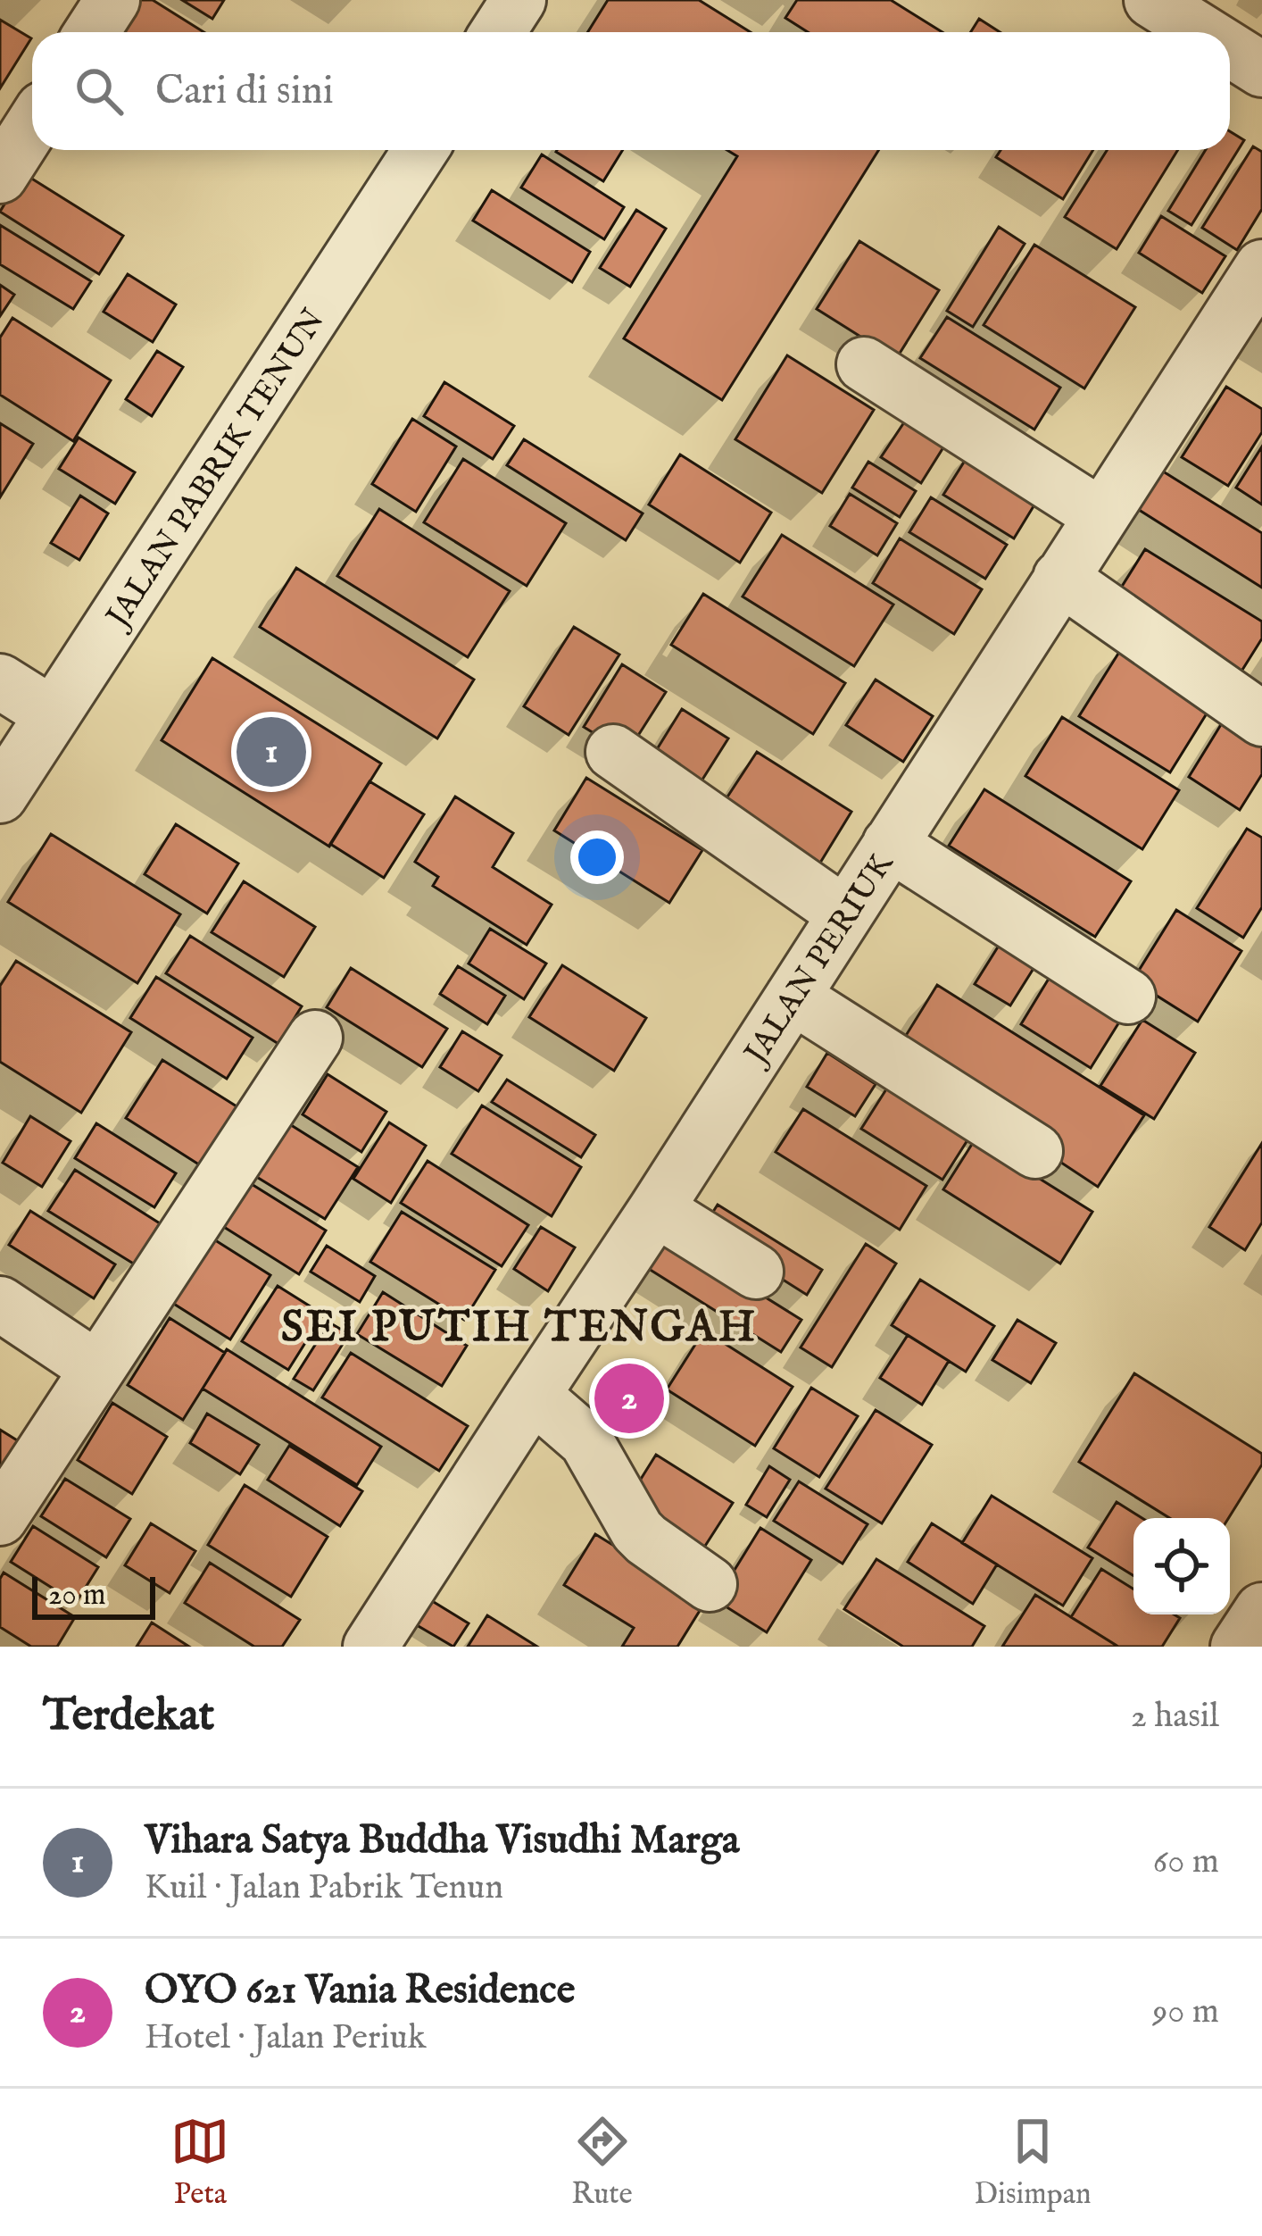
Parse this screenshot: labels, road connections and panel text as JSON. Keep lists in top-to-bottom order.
{
  "streets": {
    "street": ["JALAN PABRIK TENUN", "JALAN PERIUK"]
  },
  "districts": ["SEI PUTIH TENGAH"],
  "scale_bar": "20 m",
  "page": {
    "search": "Cari di sini",
    "pins": ["1", "2"],
    "scale": "20 m",
    "heading": ["Terdekat", "2 hasil"],
    "list": [
      {
        "mark": "1",
        "name": "Vihara Satya Buddha Visudhi Marga",
        "note": "Kuil · Jalan Pabrik Tenun",
        "value": "60 m"
      },
      {
        "mark": "2",
        "name": "OYO 621 Vania Residence",
        "note": "Hotel · Jalan Periuk",
        "value": "90 m"
      }
    ],
    "nav": ["Peta", "Rute", "Disimpan"]
  }
}
